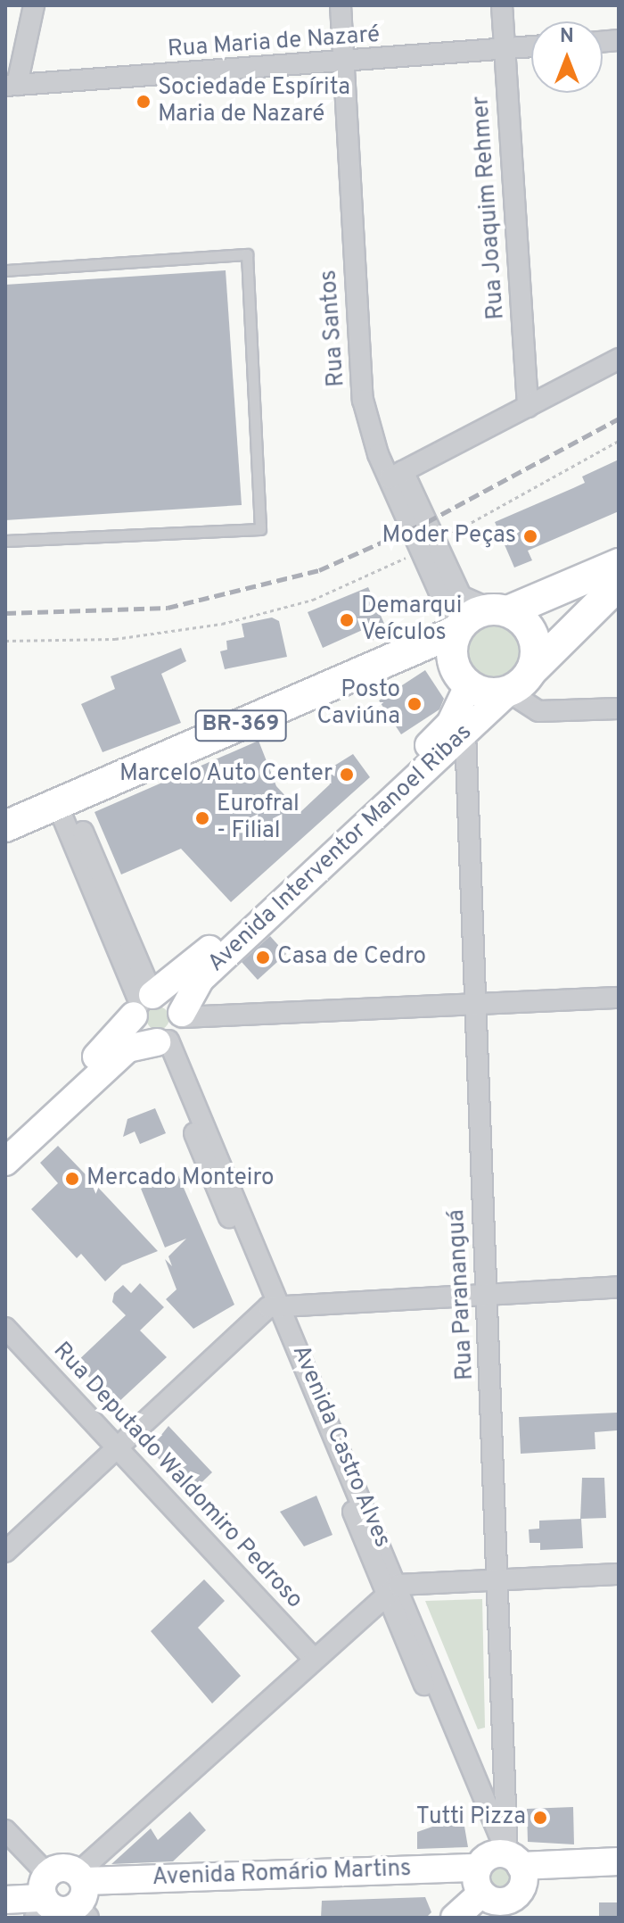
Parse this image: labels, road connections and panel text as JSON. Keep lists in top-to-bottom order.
{
  "streets": {
    "main road": ["BR-369"],
    "street": [
      "Rua Maria de Nazaré",
      "Rua Joaquim Rehmer",
      "Rua Santos",
      "Avenida Interventor Manoel Ribas",
      "Rua Parananguá",
      "Avenida Castro Alves",
      "Rua Deputado Waldomiro Pedroso",
      "Avenida Romário Martins"
    ]
  },
  "crossings": [
    ["Rua Maria de Nazaré", "Rua Joaquim Rehmer"],
    ["Rua Maria de Nazaré", "Rua Santos"],
    ["Rua Santos", "BR-369"],
    ["Rua Santos", "Avenida Interventor Manoel Ribas"],
    ["BR-369", "Avenida Interventor Manoel Ribas"],
    ["Avenida Interventor Manoel Ribas", "Rua Parananguá"],
    ["Avenida Interventor Manoel Ribas", "Avenida Castro Alves"],
    ["Rua Parananguá", "Avenida Castro Alves"],
    ["Rua Parananguá", "Avenida Romário Martins"],
    ["Avenida Castro Alves", "Avenida Romário Martins"]
  ],
  "places": [
    "Sociedade Espírita Maria de Nazaré",
    "Moder Peças",
    "Demarqui Veículos",
    "Posto Caviúna",
    "Marcelo Auto Center",
    "Eurofral - Filial",
    "Casa de Cedro",
    "Mercado Monteiro",
    "Tutti Pizza"
  ],
  "north": "top"
}
